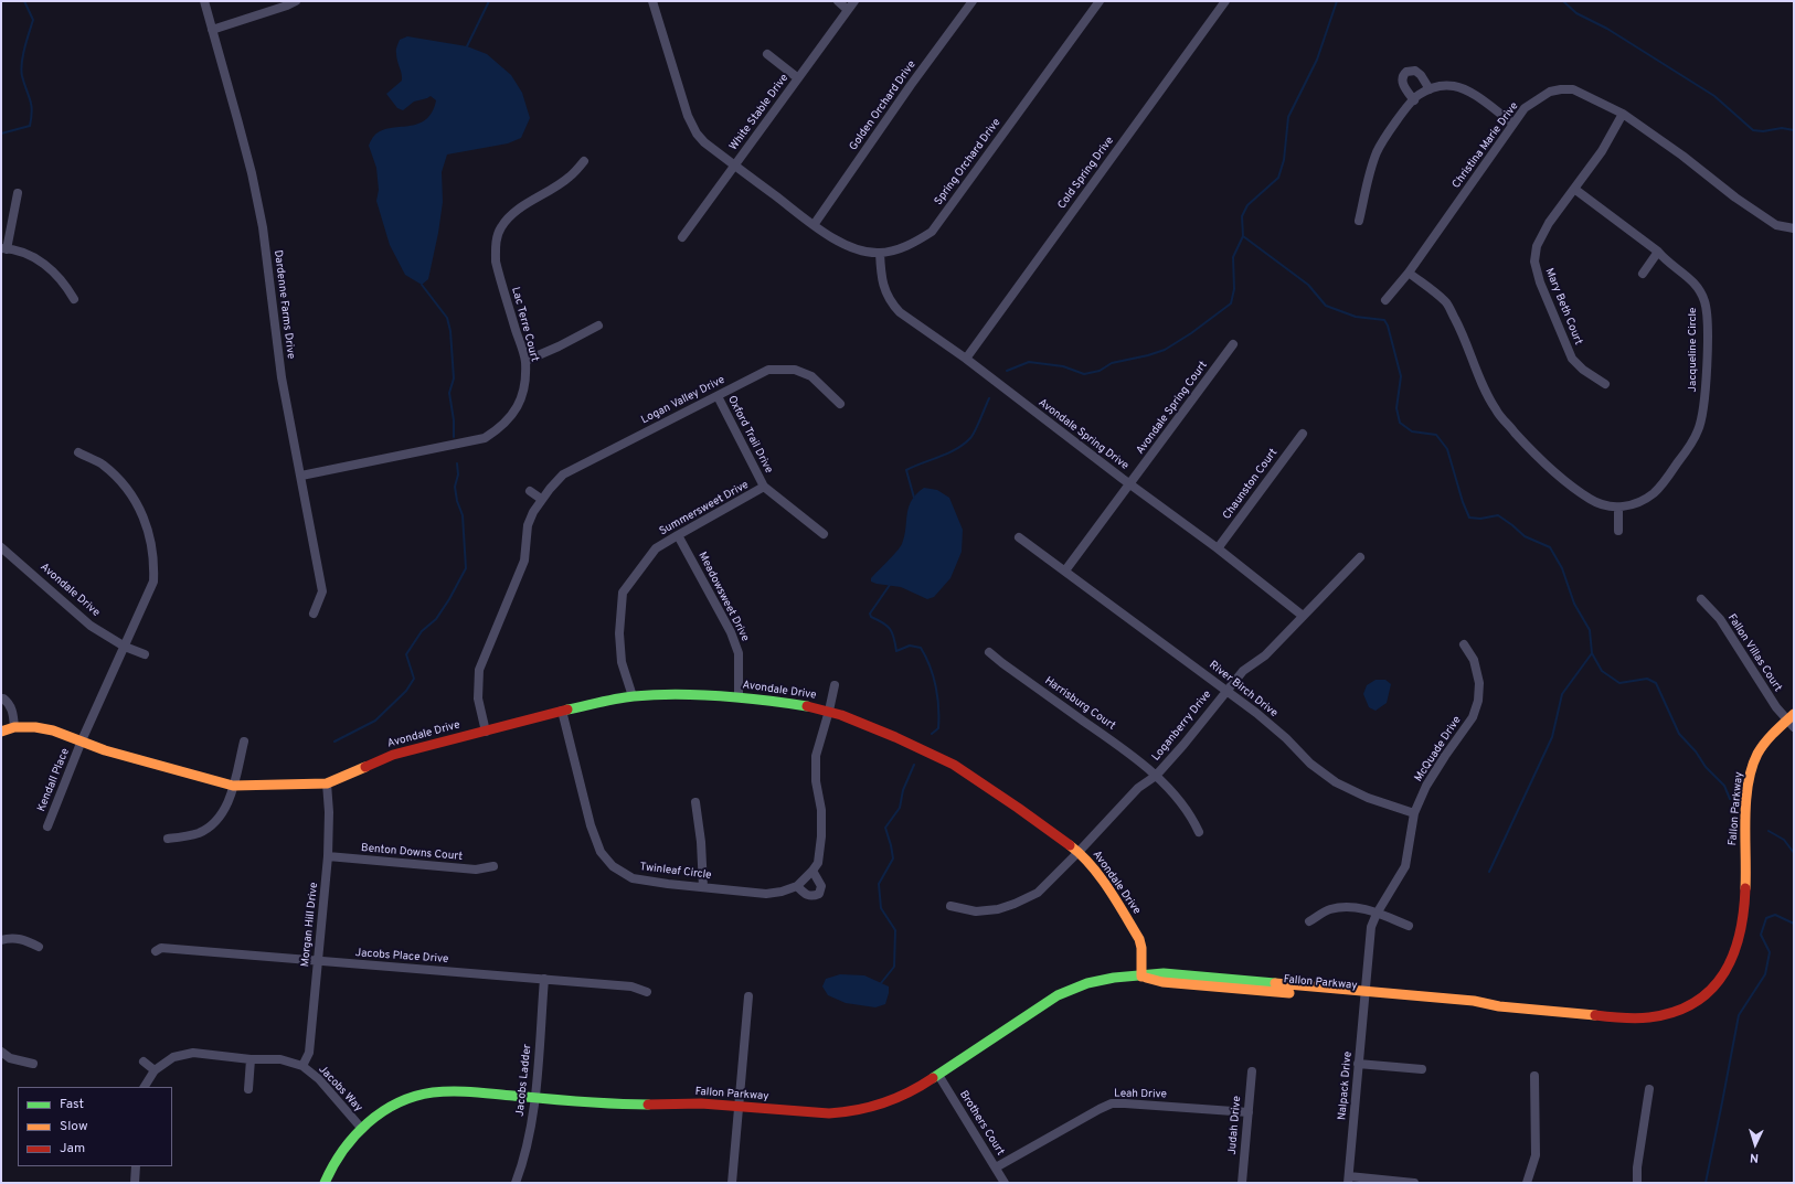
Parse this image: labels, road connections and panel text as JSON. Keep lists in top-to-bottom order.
{
  "streets": {
    "street": [
      "Golden Orchard Drive",
      "White Stable Drive",
      "Christina Marie Drive",
      "Spring Orchard Drive",
      "Cold Spring Drive",
      "Dardenne Farms Drive",
      "Mary Beth Court",
      "Lac Terre Court",
      "Jacqueline Circle",
      "Logan Valley Drive",
      "Avondale Spring Court",
      "Oxford Trail Drive",
      "Avondale Spring Drive",
      "Chaunston Court",
      "Summersweet Drive",
      "Avondale Drive",
      "Meadowsweet Drive",
      "Fallon Villas Court",
      "River Birch Drive",
      "Harrisburg Court",
      "Loganberry Drive",
      "McQuade Drive",
      "Kendall Place",
      "Fallon Parkway",
      "Benton Downs Court",
      "Twinleaf Circle",
      "Morgan Hill Drive",
      "Jacobs Place Drive",
      "Jacobs Ladder",
      "Nalpack Drive",
      "Jacobs Way",
      "Leah Drive",
      "Brothers Court",
      "Judah Drive"
    ]
  },
  "crossings": [
    ["Golden Orchard Drive", "Spring Orchard Drive"],
    ["White Stable Drive", "Spring Orchard Drive"],
    ["Christina Marie Drive", "Mary Beth Court"],
    ["Spring Orchard Drive", "Avondale Spring Drive"],
    ["Cold Spring Drive", "Avondale Spring Drive"],
    ["Dardenne Farms Drive", "Lac Terre Court"],
    ["Mary Beth Court", "Jacqueline Circle"],
    ["Logan Valley Drive", "Oxford Trail Drive"],
    ["Logan Valley Drive", "Avondale Drive"],
    ["Avondale Spring Court", "Avondale Spring Drive"],
    ["Avondale Spring Court", "River Birch Drive"],
    ["Oxford Trail Drive", "Summersweet Drive"],
    ["Avondale Spring Drive", "Chaunston Court"],
    ["Avondale Spring Drive", "Loganberry Drive"],
    ["Summersweet Drive", "Avondale Drive"],
    ["Summersweet Drive", "Meadowsweet Drive"],
    ["Avondale Drive", "Meadowsweet Drive"],
    ["Avondale Drive", "Loganberry Drive"],
    ["Avondale Drive", "Kendall Place"],
    ["Avondale Drive", "Fallon Parkway"],
    ["Avondale Drive", "Twinleaf Circle"],
    ["Avondale Drive", "Morgan Hill Drive"],
    ["Fallon Villas Court", "Fallon Parkway"],
    ["River Birch Drive", "Loganberry Drive"],
    ["River Birch Drive", "McQuade Drive"],
    ["Harrisburg Court", "Loganberry Drive"],
    ["McQuade Drive", "Fallon Parkway"],
    ["McQuade Drive", "Nalpack Drive"],
    ["Fallon Parkway", "Jacobs Ladder"],
    ["Fallon Parkway", "Nalpack Drive"],
    ["Fallon Parkway", "Jacobs Way"],
    ["Fallon Parkway", "Brothers Court"],
    ["Benton Downs Court", "Morgan Hill Drive"],
    ["Morgan Hill Drive", "Jacobs Place Drive"],
    ["Morgan Hill Drive", "Jacobs Way"],
    ["Jacobs Place Drive", "Jacobs Ladder"],
    ["Leah Drive", "Brothers Court"],
    ["Leah Drive", "Judah Drive"]
  ],
  "legend": ["Fast", "Slow", "Jam"],
  "north": "bottom"
}
